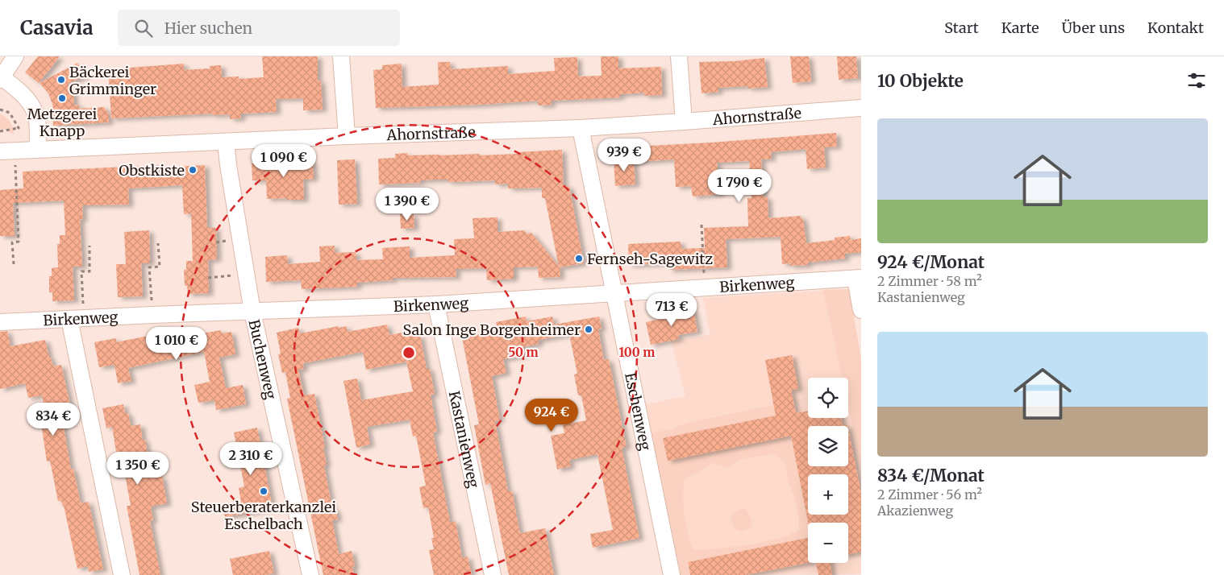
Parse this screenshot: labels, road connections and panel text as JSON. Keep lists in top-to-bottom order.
{
  "streets": {
    "street": [
      "Ahornstraße",
      "Birkenweg",
      "Buchenweg",
      "Eschenweg",
      "Kastanienweg"
    ]
  },
  "crossings": [
    ["Ahornstraße", "Buchenweg"],
    ["Ahornstraße", "Eschenweg"],
    ["Birkenweg", "Buchenweg"],
    ["Birkenweg", "Eschenweg"],
    ["Birkenweg", "Kastanienweg"]
  ],
  "places": [
    "Bäckerei Grimminger",
    "Metzgerei Knapp",
    "Obstkiste",
    "Fernseh-Sagewitz",
    "Salon Inge Borgenheimer",
    "Steuerberaterkanzlei Eschelbach"
  ],
  "page": {
    "header": "Casavia",
    "search": "Hier suchen",
    "nav": [
      "Start",
      "Karte",
      "Über uns",
      "Kontakt"
    ],
    "heading": "10 Objekte",
    "list": [
      {
        "name": "924 €/Monat",
        "note": "2 Zimmer · 58 m² · Kastanienweg"
      },
      {
        "name": "834 €/Monat",
        "note": "2 Zimmer · 56 m² · Akazienweg"
      }
    ],
    "price": [
      "939 €",
      "1 090 €",
      "1 790 €",
      "1 390 €",
      "713 €",
      "1 010 €",
      "924 €",
      "834 €",
      "2 310 €",
      "1 350 €"
    ],
    "map_buttons": ["+", "−"]
  },
  "rings": ["50 m", "100 m"]
}
